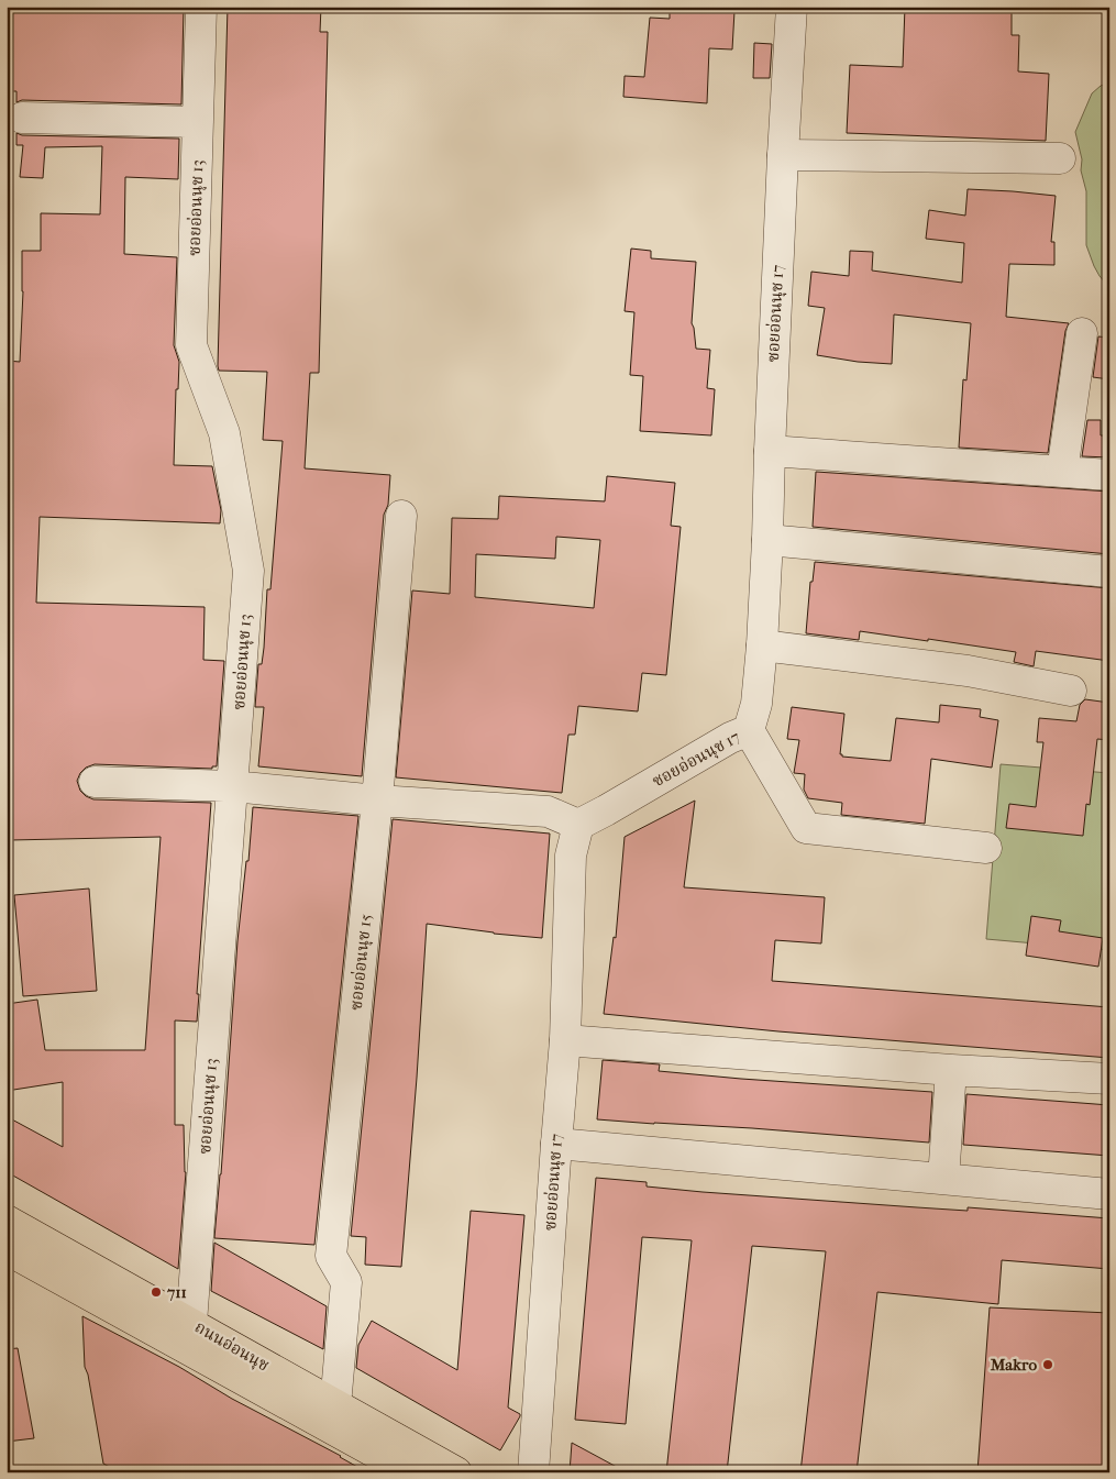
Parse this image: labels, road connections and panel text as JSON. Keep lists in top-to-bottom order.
{
  "streets": {
    "main road": ["ถนนอ่อนนุช"],
    "street": ["ซอยอ่อนนุช 13", "ซอยอ่อนนุช 17", "ซอยอ่อนนุช 15"]
  },
  "crossings": [
    ["ซอยอ่อนนุช 13", "ถนนอ่อนนุช"],
    ["ซอยอ่อนนุช 15", "ถนนอ่อนนุช"]
  ],
  "places": ["711", "Makro"]
}
